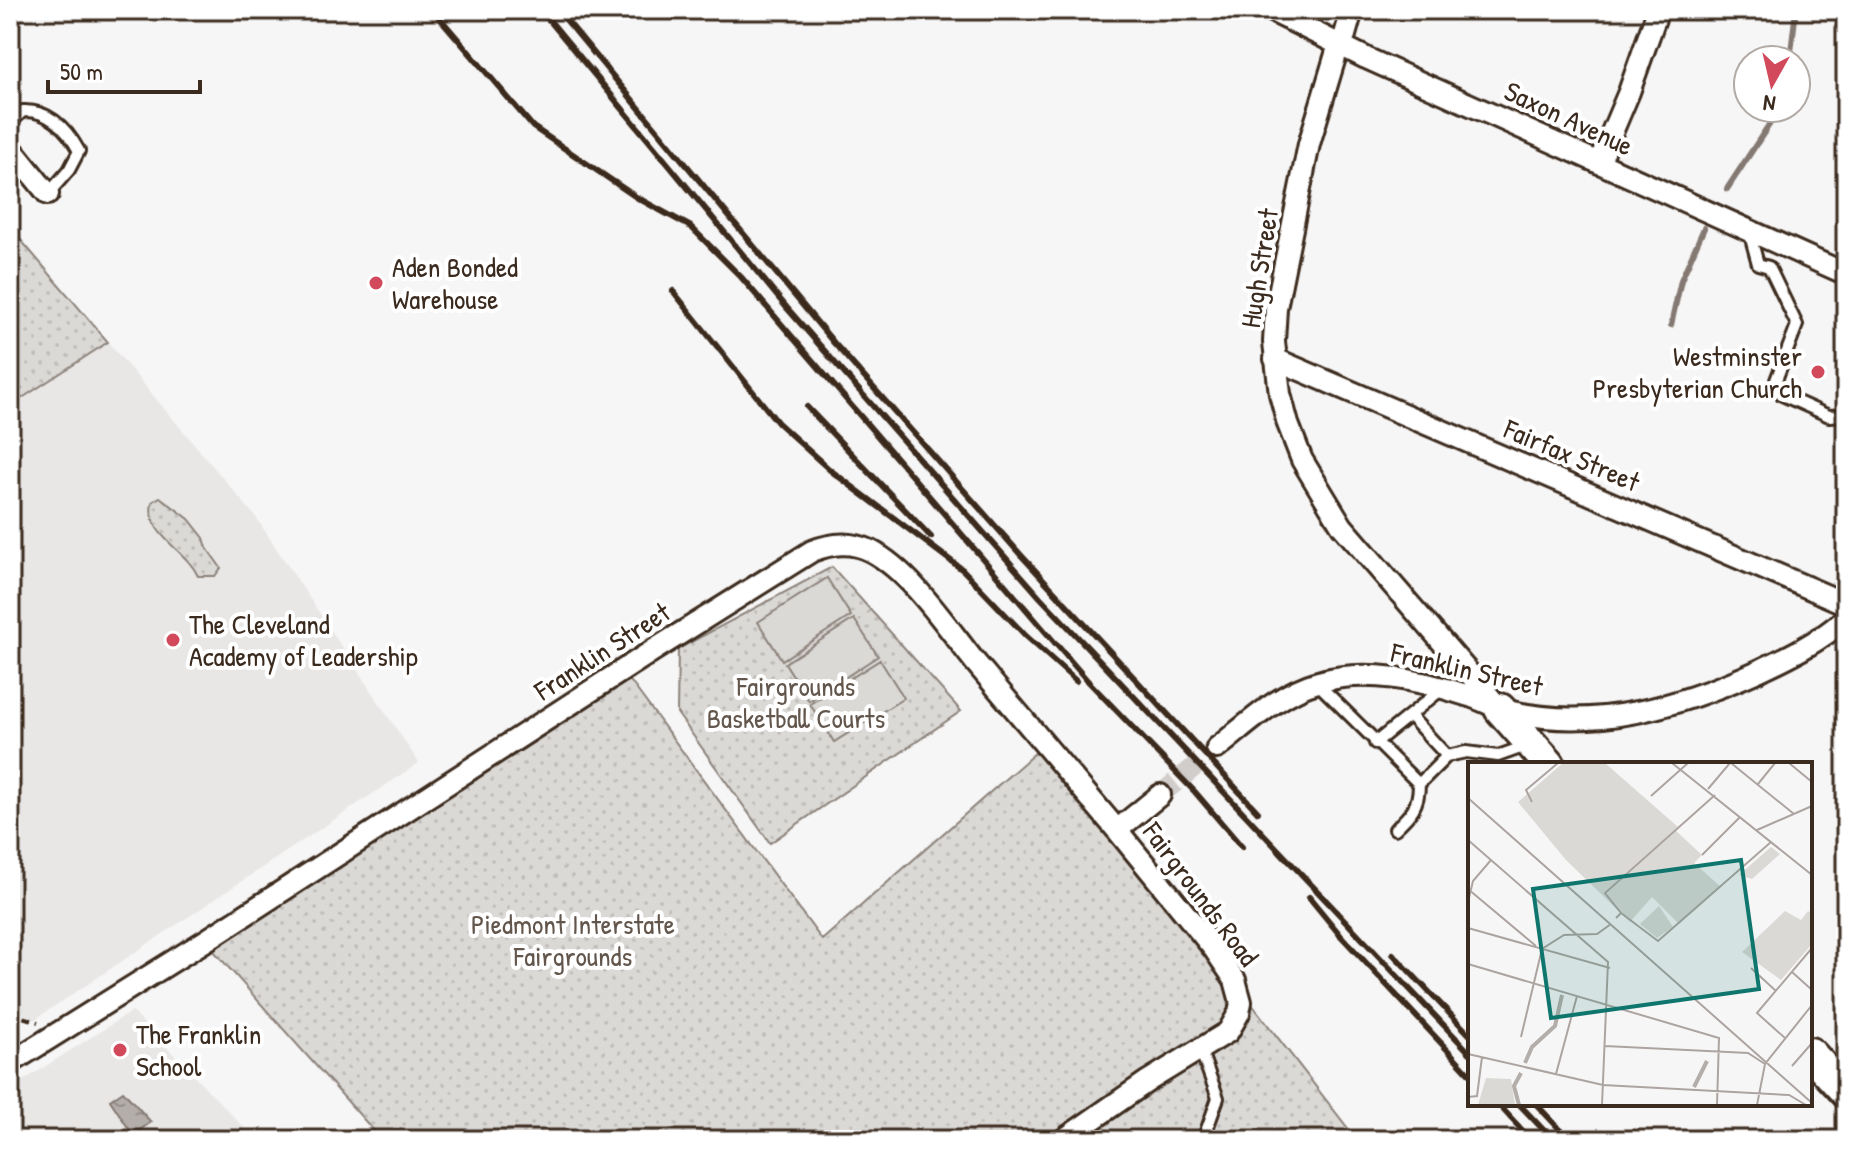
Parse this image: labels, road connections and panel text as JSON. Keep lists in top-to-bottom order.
{
  "streets": {
    "street": [
      "Saxon Avenue",
      "Hugh Street",
      "Fairfax Street",
      "Franklin Street",
      "Fairgrounds Road"
    ]
  },
  "crossings": [
    ["Saxon Avenue", "Hugh Street"],
    ["Hugh Street", "Fairfax Street"],
    ["Hugh Street", "Franklin Street"],
    ["Franklin Street", "Fairgrounds Road"]
  ],
  "parks": ["Fairgrounds Basketball Courts", "Piedmont Interstate Fairgrounds"],
  "places": [
    "Aden Bonded Warehouse",
    "Westminster Presbyterian Church",
    "The Cleveland Academy of Leadership",
    "The Franklin School"
  ],
  "scale_bar": "50 m",
  "north": "bottom"
}
